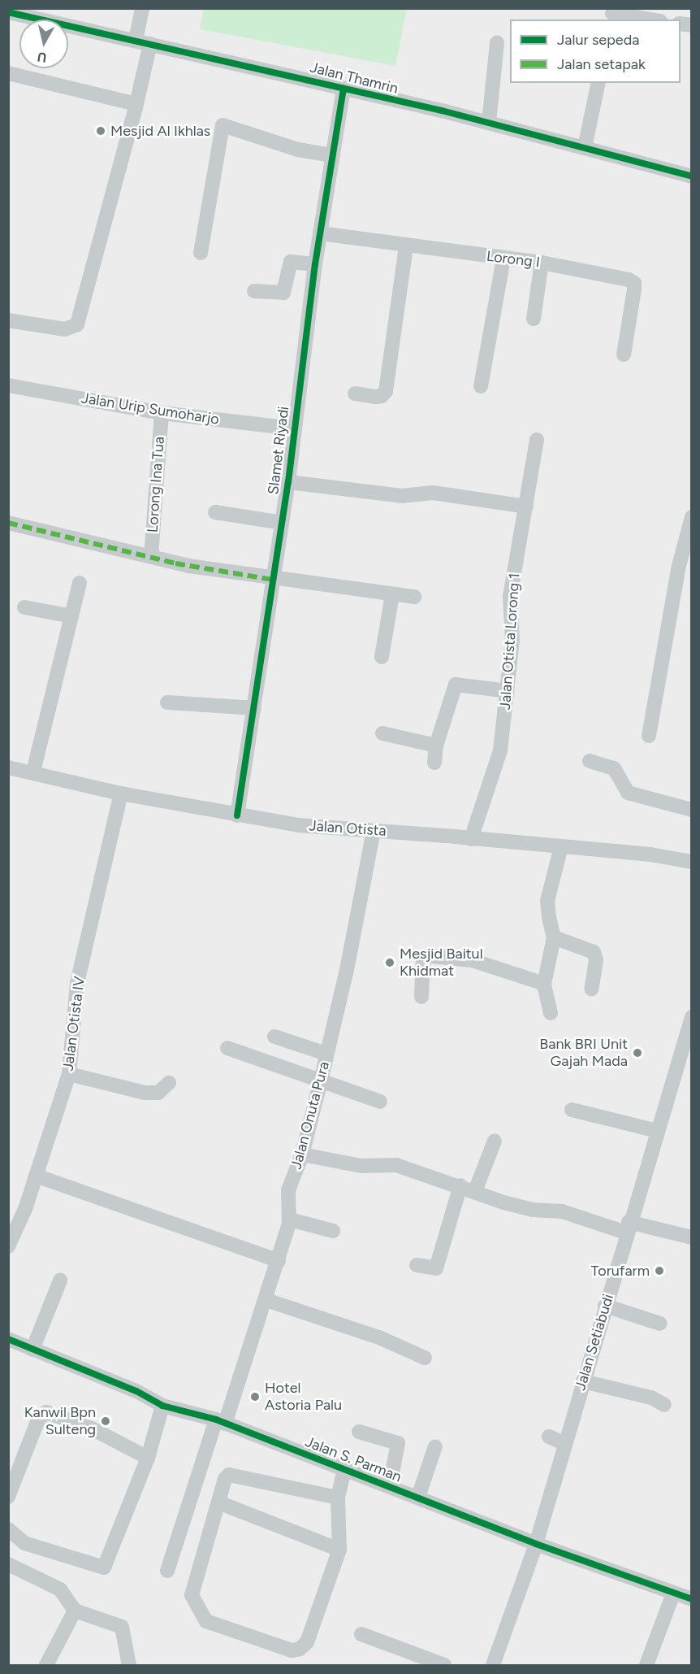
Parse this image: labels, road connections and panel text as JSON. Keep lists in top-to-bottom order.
{
  "streets": {
    "street": [
      "Jalan Thamrin",
      "Lorong I",
      "Jalan Urip Sumoharjo",
      "Slamet Riyadi",
      "Lorong Ina Tua",
      "Jalan Otista Lorong 1",
      "Jalan Otista",
      "Jalan Otista IV",
      "Jalan Onuta Pura",
      "Jalan Setiabudi",
      "Jalan S. Parman"
    ]
  },
  "crossings": [
    ["Jalan Thamrin", "Slamet Riyadi"],
    ["Lorong I", "Slamet Riyadi"],
    ["Jalan Urip Sumoharjo", "Slamet Riyadi"],
    ["Jalan Urip Sumoharjo", "Lorong Ina Tua"],
    ["Slamet Riyadi", "Jalan Otista"],
    ["Jalan Otista Lorong 1", "Jalan Otista"],
    ["Jalan Otista", "Jalan Otista IV"],
    ["Jalan Otista", "Jalan Onuta Pura"],
    ["Jalan Onuta Pura", "Jalan S. Parman"],
    ["Jalan Setiabudi", "Jalan S. Parman"]
  ],
  "places": [
    "Mesjid Al Ikhlas",
    "Mesjid Baitul Khidmat",
    "Bank BRI Unit Gajah Mada",
    "Torufarm",
    "Hotel Astoria Palu",
    "Kanwil Bpn Sulteng"
  ],
  "legend": ["Jalur sepeda", "Jalan setapak"],
  "north": "bottom"
}
